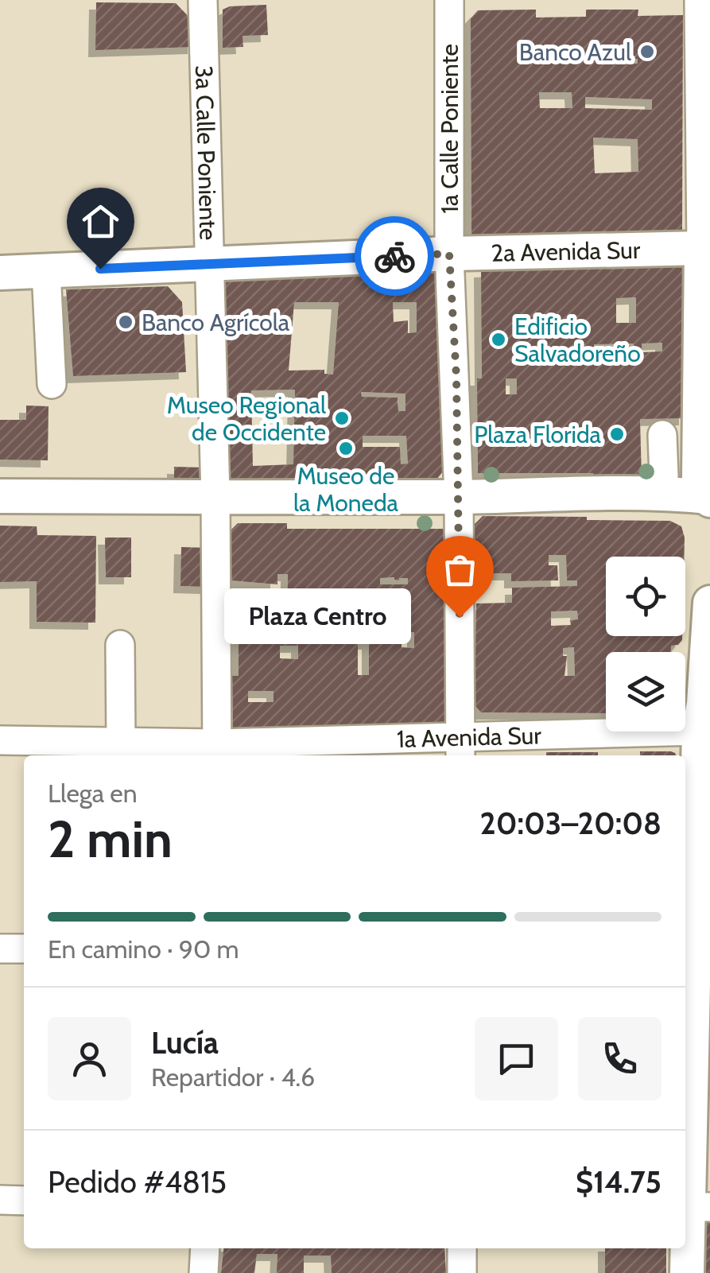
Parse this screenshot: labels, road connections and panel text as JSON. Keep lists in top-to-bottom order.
{
  "streets": {
    "main road": ["2a Avenida Sur"],
    "street": ["1a Calle Poniente", "3a Calle Poniente", "1a Avenida Sur"]
  },
  "crossings": [
    ["1a Calle Poniente", "2a Avenida Sur"],
    ["1a Calle Poniente", "1a Avenida Sur"],
    ["3a Calle Poniente", "2a Avenida Sur"],
    ["3a Calle Poniente", "1a Avenida Sur"]
  ],
  "places": [
    "Banco Azul",
    "Banco Agrícola",
    "Edificio Salvadoreño",
    "Museo Regional de Occidente",
    "Plaza Florida",
    "Museo de la Moneda",
    "Plaza Centro"
  ],
  "page": {
    "bubble": "Plaza Centro",
    "heading": ["2 min", "Llega en", "20:03–20:08"],
    "panel": [
      "Lucía",
      "Repartidor · 4.6",
      "Pedido #4815",
      "$14.75"
    ],
    "bar": "En camino · 90 m"
  }
}
